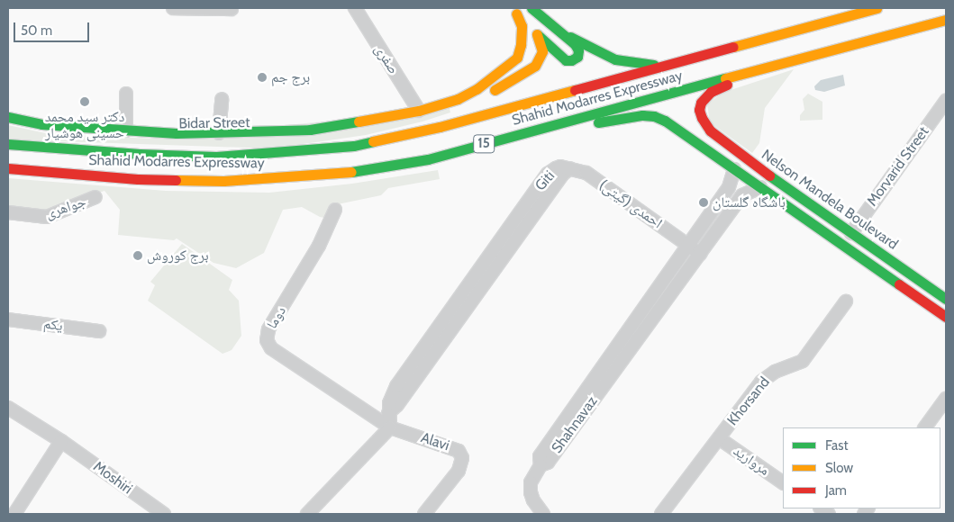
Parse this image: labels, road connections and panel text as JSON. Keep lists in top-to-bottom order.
{
  "streets": {
    "main road": [
      "Shahid Modarres Expressway",
      "Bidar Street",
      "15",
      "Nelson Mandela Boulevard"
    ],
    "street": [
      "صفری",
      "Morvarid Street",
      "Giti",
      "احمدی (گیتی)",
      "جواهری",
      "دوما",
      "یکم",
      "Khorsand",
      "Shahnavaz",
      "Alavi",
      "مروارید",
      "Moshiri"
    ]
  },
  "crossings": [
    ["صفری", "Bidar Street"],
    ["Shahid Modarres Expressway", "Nelson Mandela Boulevard"],
    ["Morvarid Street", "Nelson Mandela Boulevard"],
    ["Giti", "احمدی (گیتی)"],
    ["Giti", "دوما"],
    ["Giti", "Alavi"],
    ["Nelson Mandela Boulevard", "Shahnavaz"],
    ["احمدی (گیتی)", "Shahnavaz"],
    ["دوما", "Alavi"],
    ["Khorsand", "مروارید"]
  ],
  "places": [
    "برج جم",
    "دکتر سید محمد حسینی هوشیار",
    "باشگاه گلستان",
    "برج کوروش"
  ],
  "legend": ["Fast", "Slow", "Jam"],
  "scale_bar": "50 m"
}
